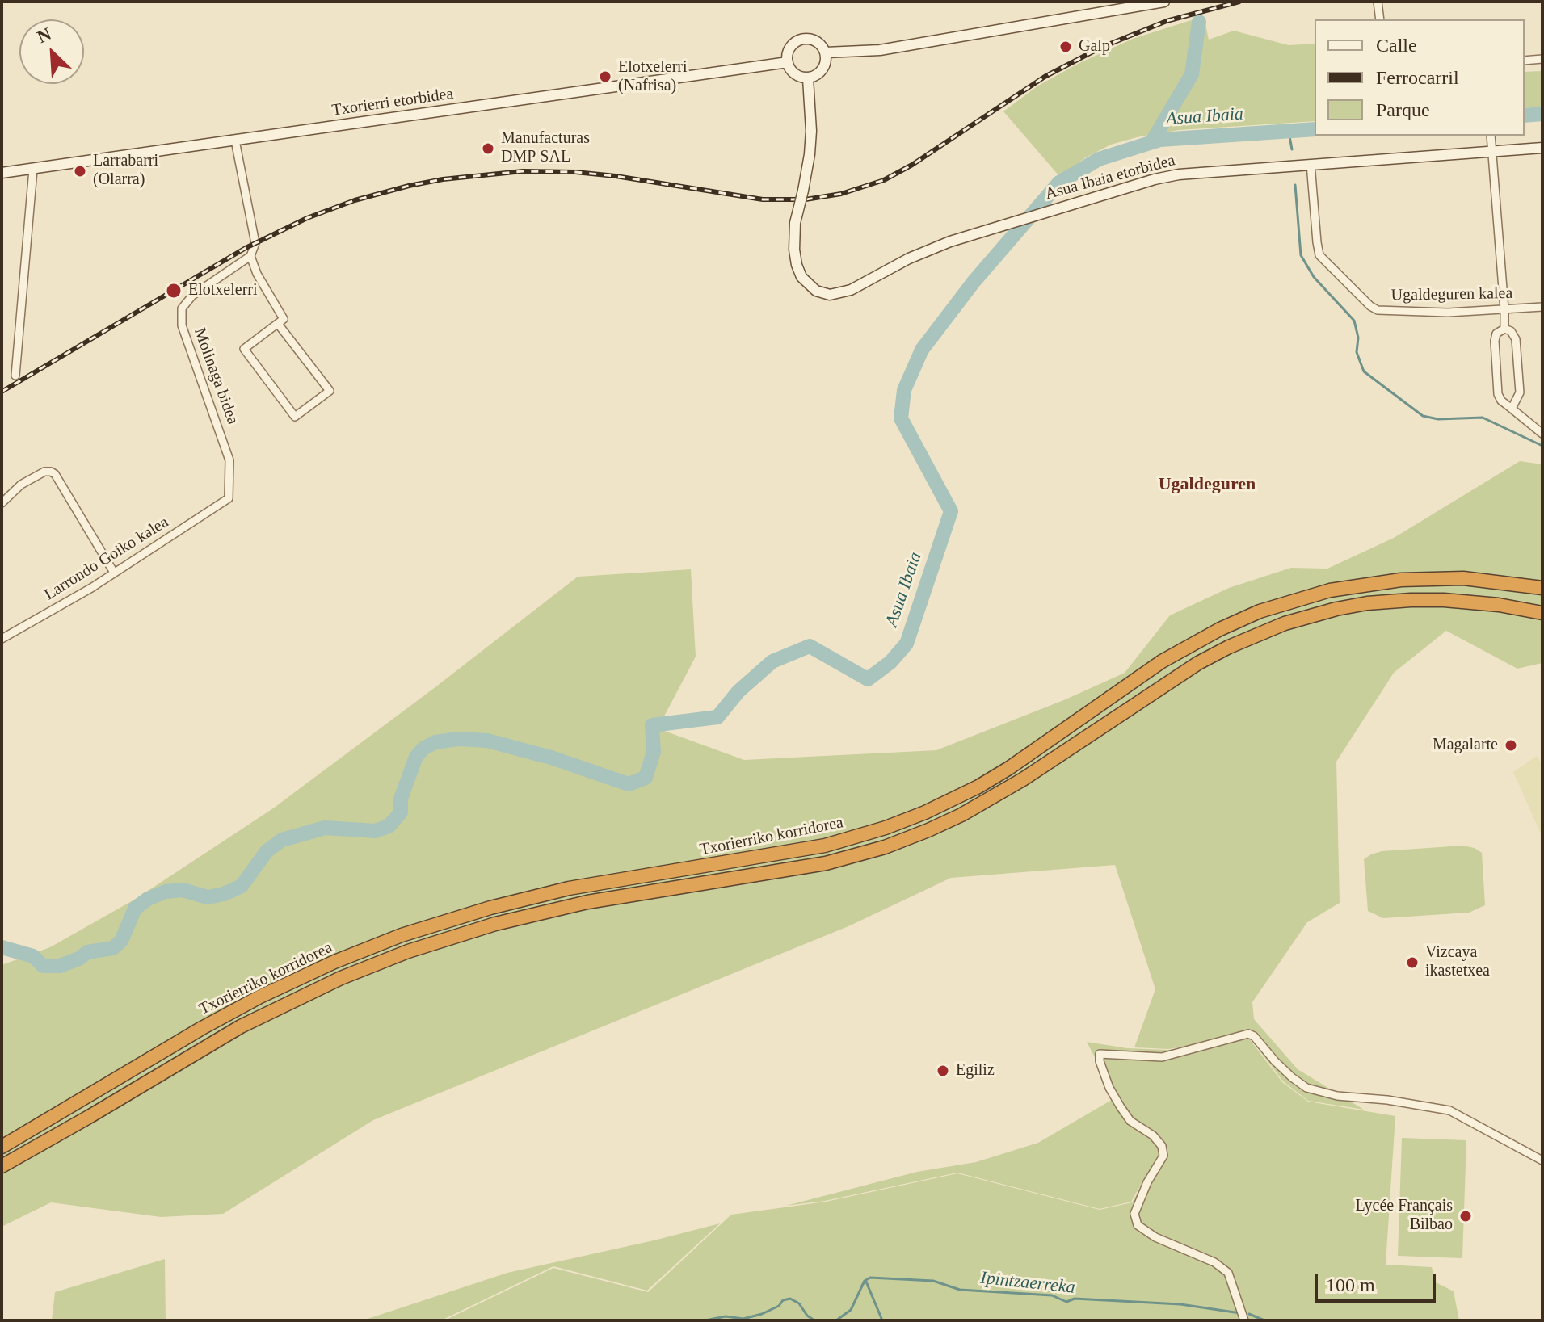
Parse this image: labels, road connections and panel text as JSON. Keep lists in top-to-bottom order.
{
  "streets": {
    "highway": ["Txorierriko korridorea"],
    "street": [
      "Txorierri etorbidea",
      "Asua Ibaia etorbidea",
      "Ugaldeguren kalea",
      "Molinaga bidea",
      "Larrondo Goiko kalea"
    ]
  },
  "crossings": [
    ["Txorierri etorbidea", "Asua Ibaia etorbidea"],
    ["Asua Ibaia etorbidea", "Ugaldeguren kalea"],
    ["Molinaga bidea", "Larrondo Goiko kalea"]
  ],
  "districts": ["Ugaldeguren"],
  "water": ["Asua Ibaia", "Ipintzaerreka"],
  "places": [
    "Galp",
    "Elotxelerri (Nafrisa)",
    "Manufacturas DMP SAL",
    "Larrabarri (Olarra)",
    "Elotxelerri",
    "Magalarte",
    "Vizcaya ikastetxea",
    "Egiliz",
    "Lycée Français Bilbao"
  ],
  "legend": ["Calle", "Ferrocarril", "Parque"],
  "scale_bar": "100 m",
  "north": "top left"
}
